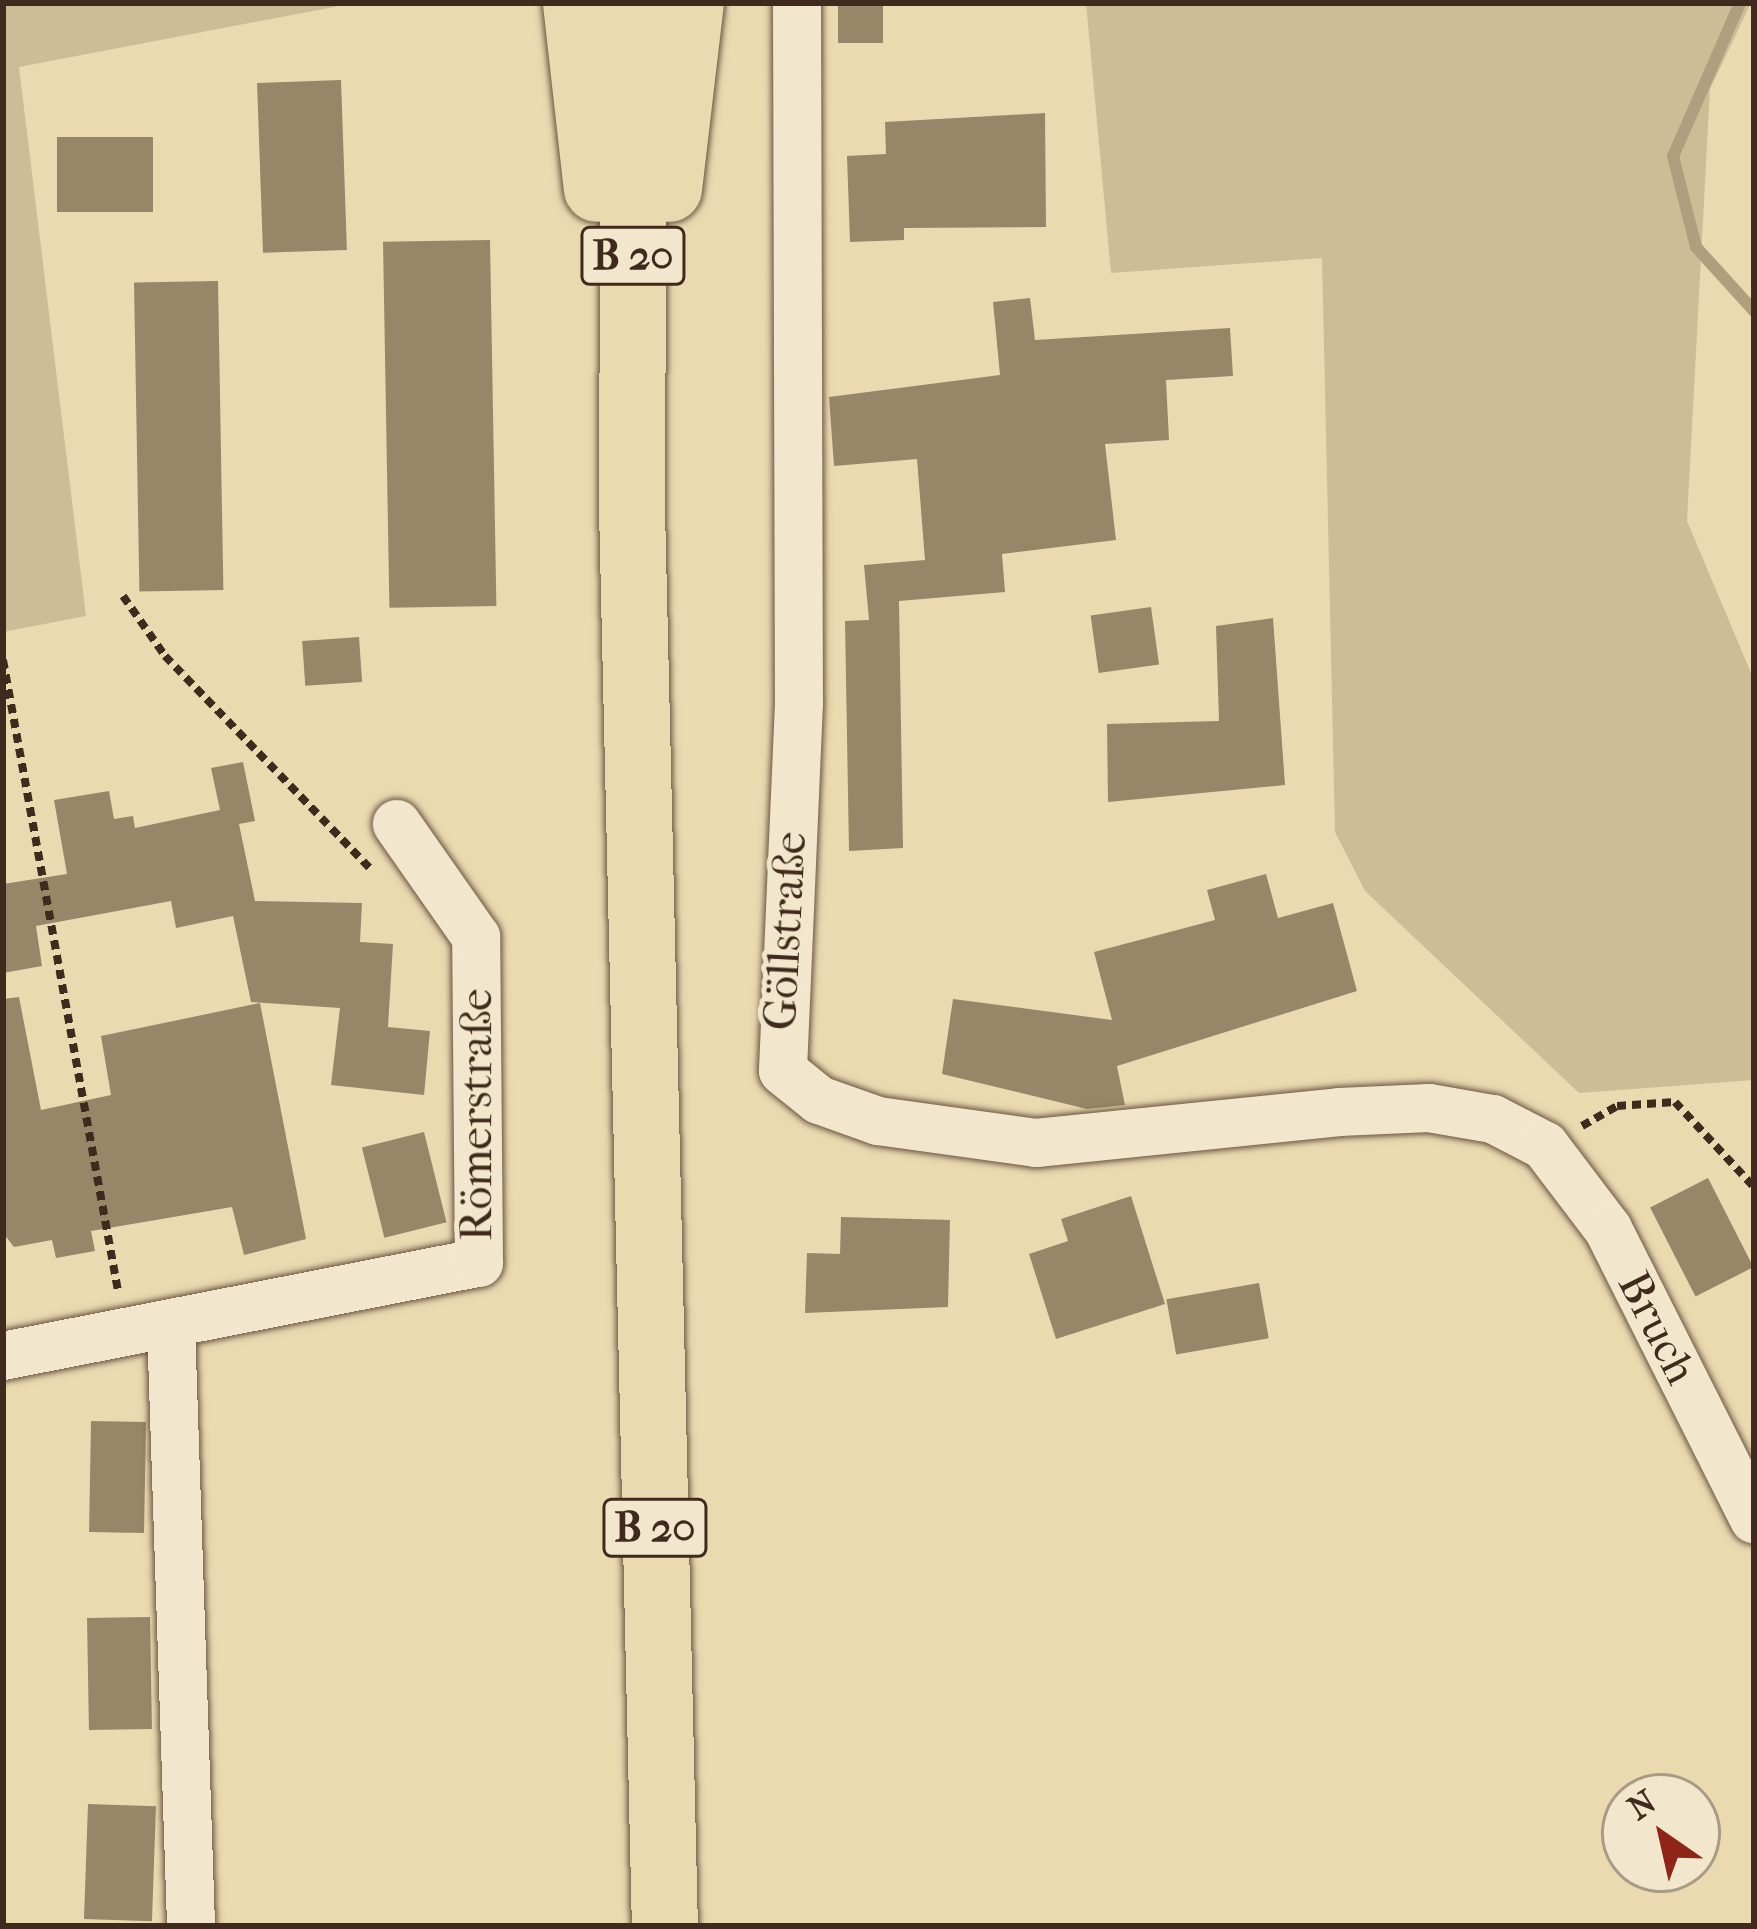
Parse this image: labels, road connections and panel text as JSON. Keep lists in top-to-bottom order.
{
  "streets": {
    "main road": ["B 20"],
    "street": ["Göllstraße", "Römerstraße", "Bruch"]
  },
  "crossings": [
    ["Göllstraße", "Bruch"]
  ],
  "north": "top left"
}
